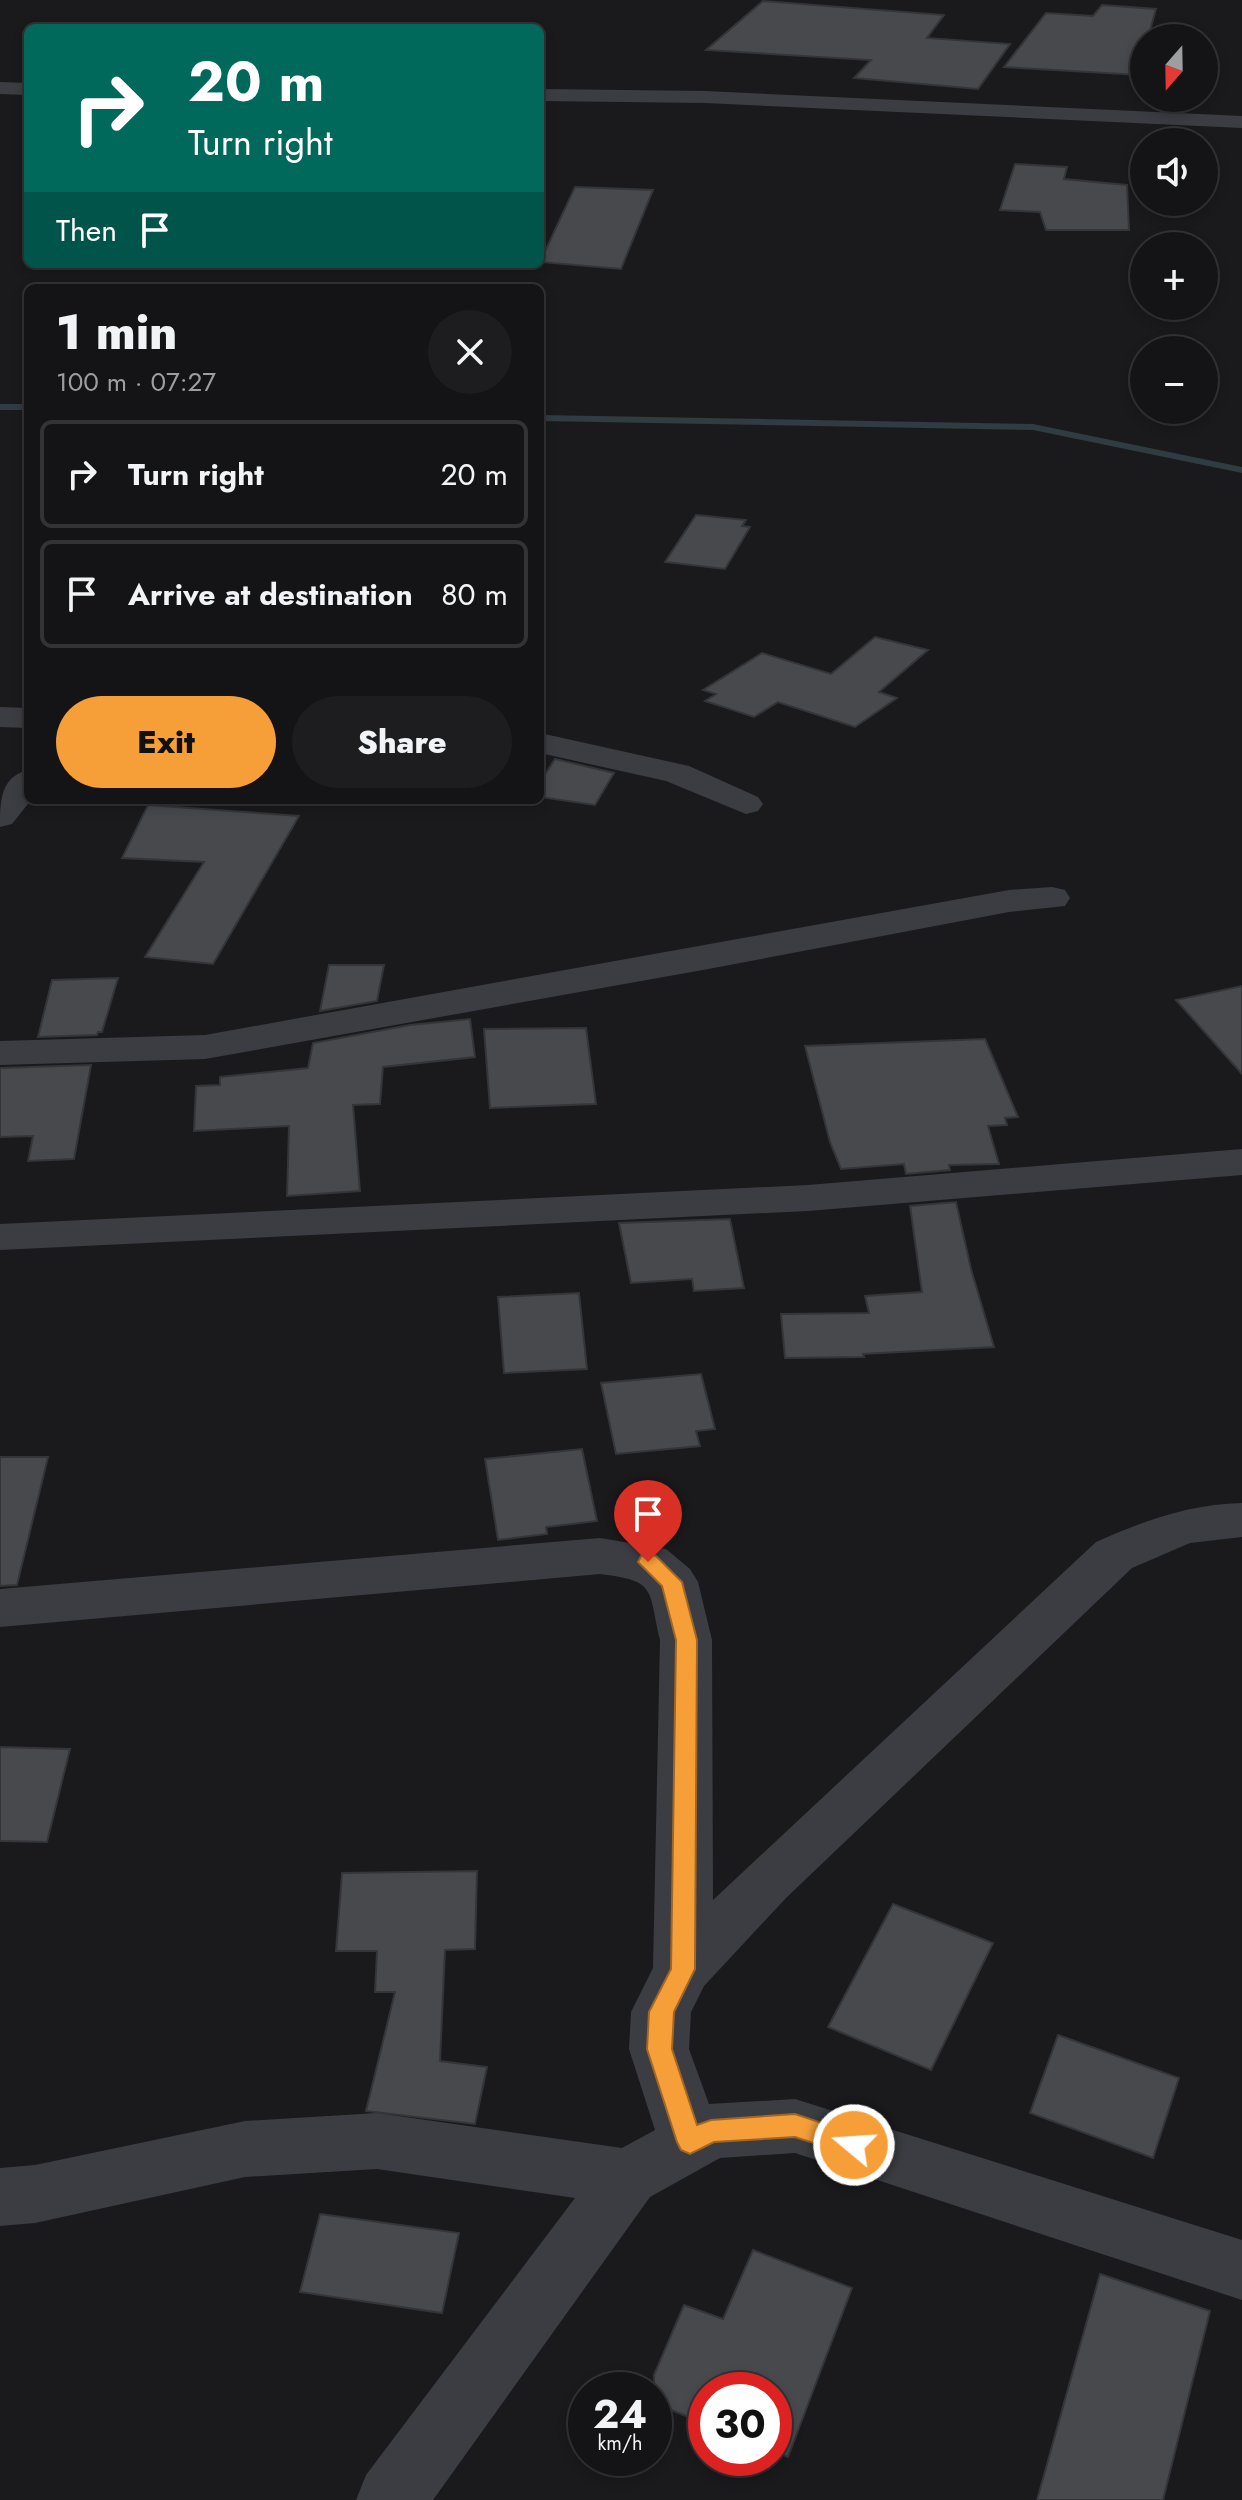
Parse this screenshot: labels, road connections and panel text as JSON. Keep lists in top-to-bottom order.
{
  "north": "bottom",
  "page": {
    "map_buttons": ["+", "−"],
    "turn": ["20 m", "Turn right"],
    "then": "Then",
    "heading": ["1 min", "100 m · 07:27"],
    "list": [
      {
        "name": "Turn right",
        "value": "20 m"
      },
      {
        "name": "Arrive at destination",
        "value": "80 m"
      }
    ],
    "buttons": ["Exit", "Share"],
    "speed": "24 km/h",
    "limit": "30"
  }
}
